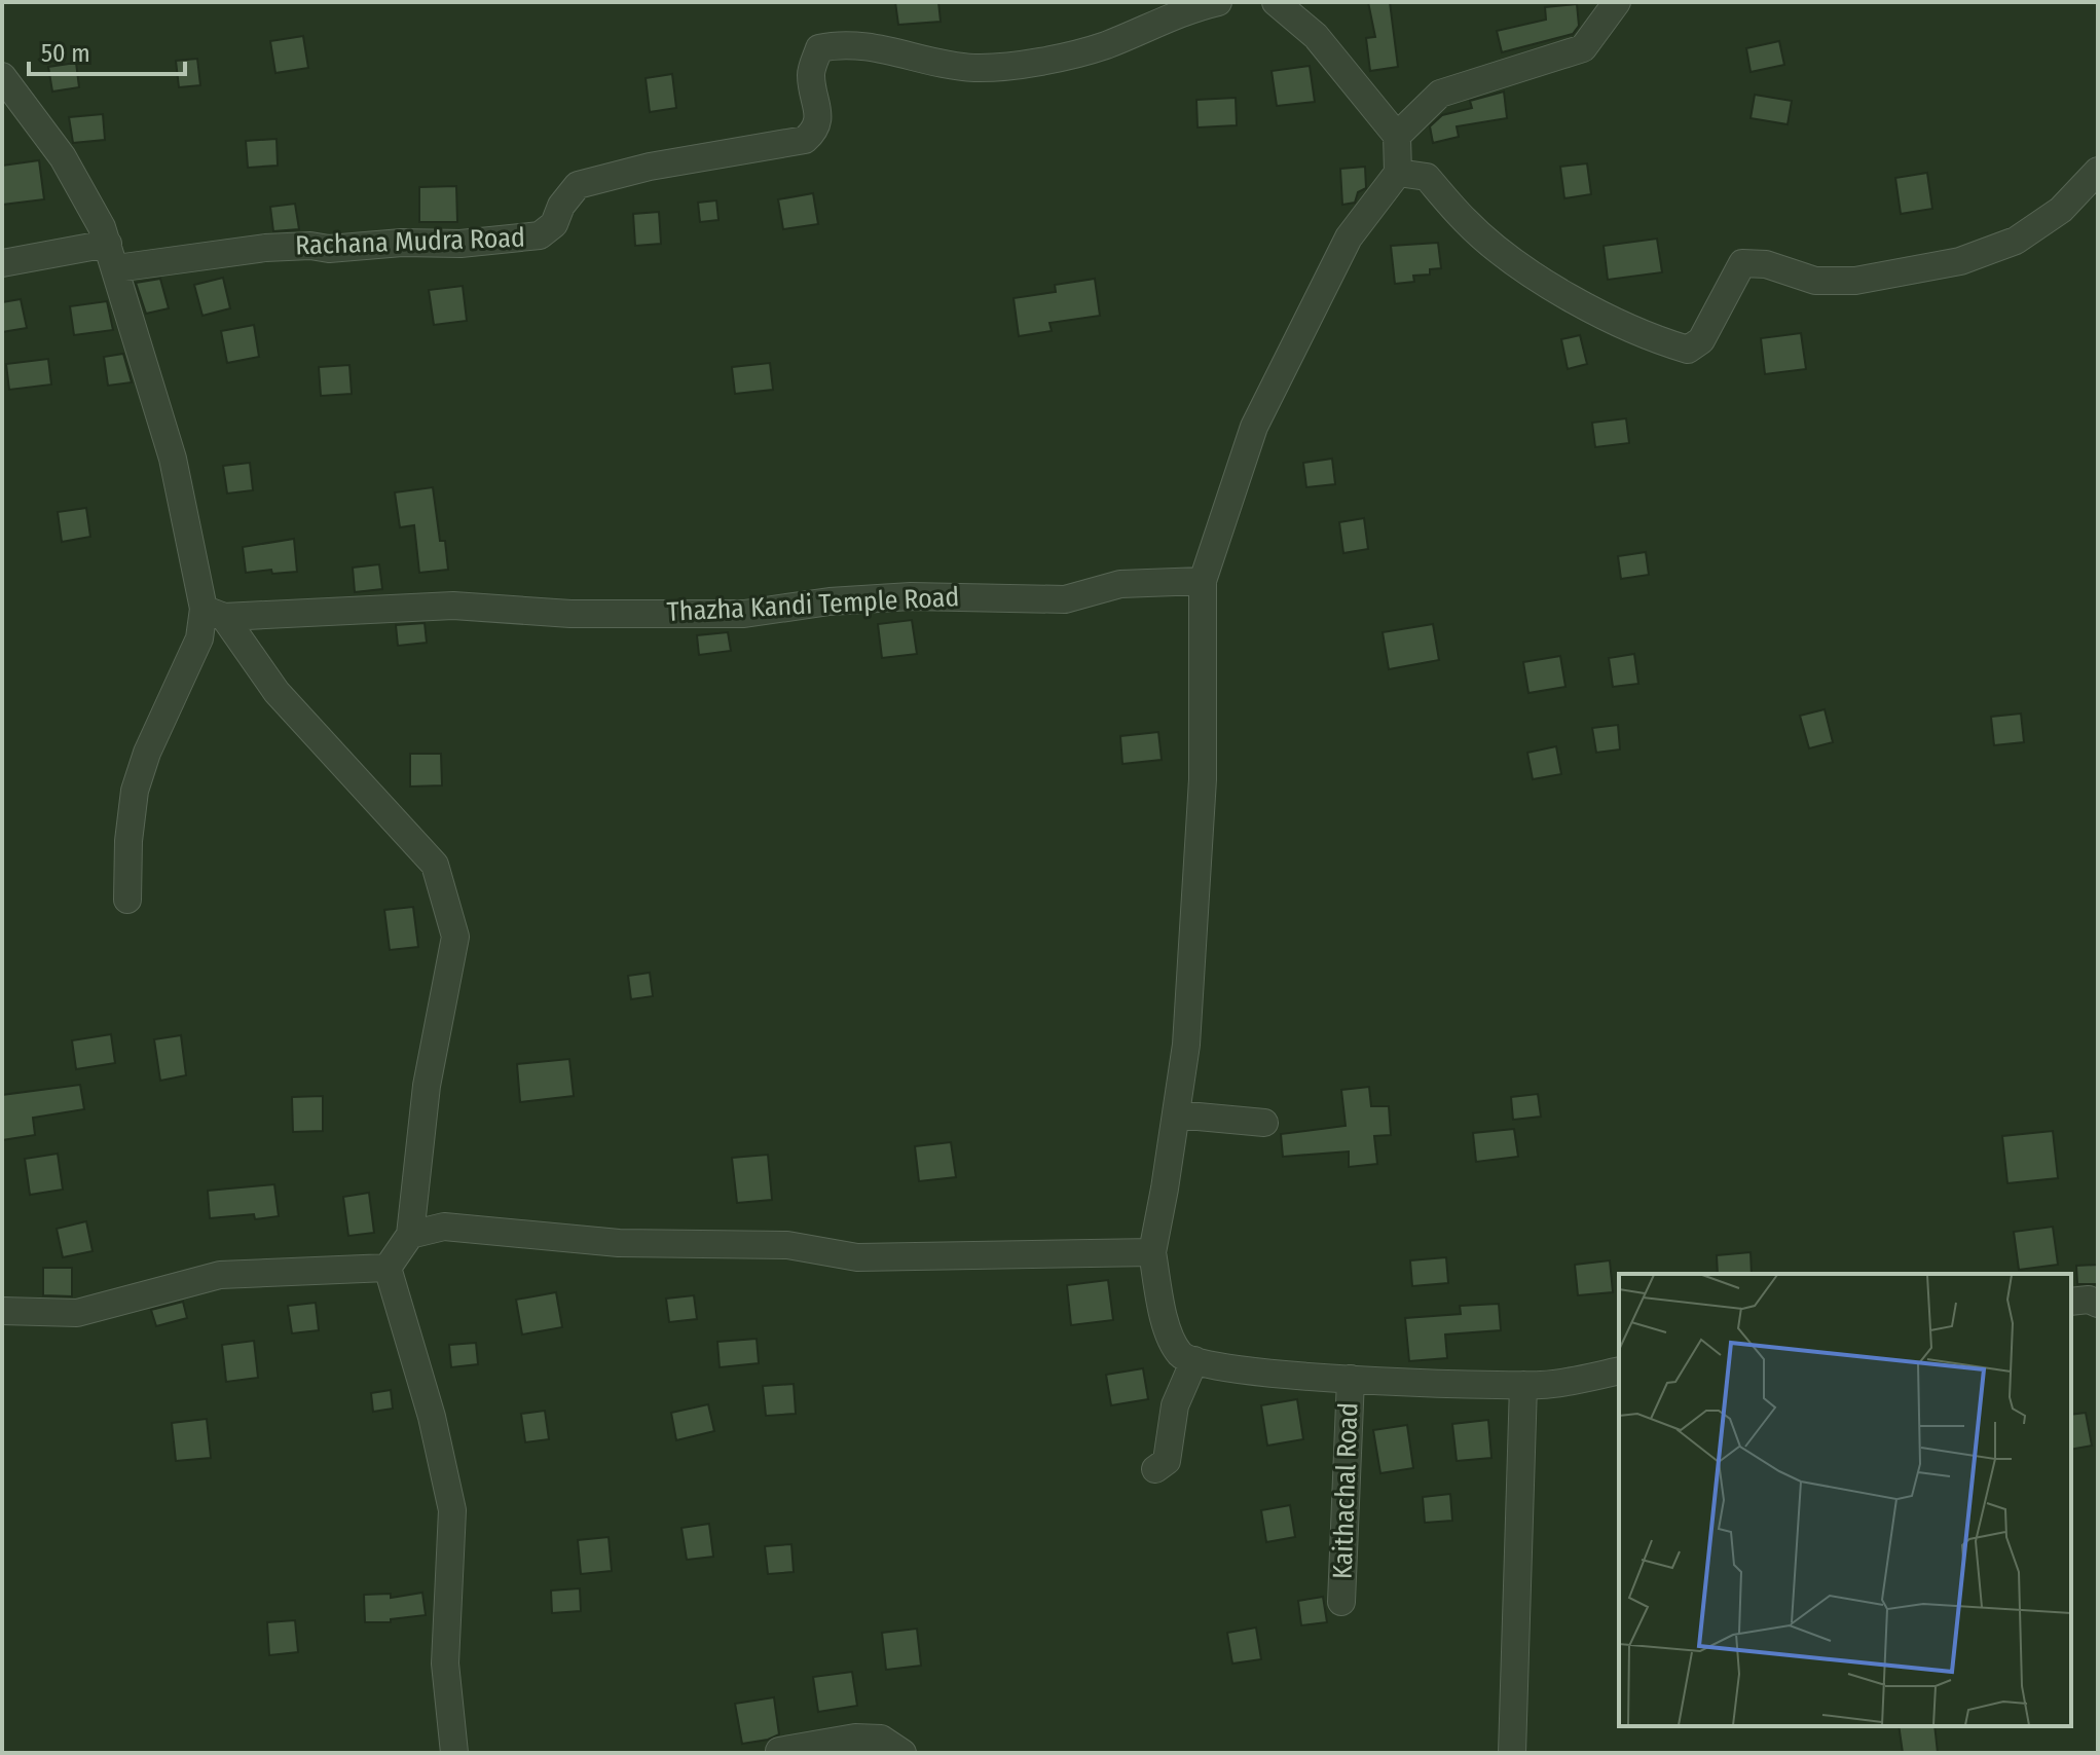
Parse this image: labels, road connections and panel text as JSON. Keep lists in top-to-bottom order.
{
  "streets": {
    "street": ["Rachana Mudra Road", "Thazha Kandi Temple Road", "Kaithachal Road"]
  },
  "scale_bar": "50 m"
}
